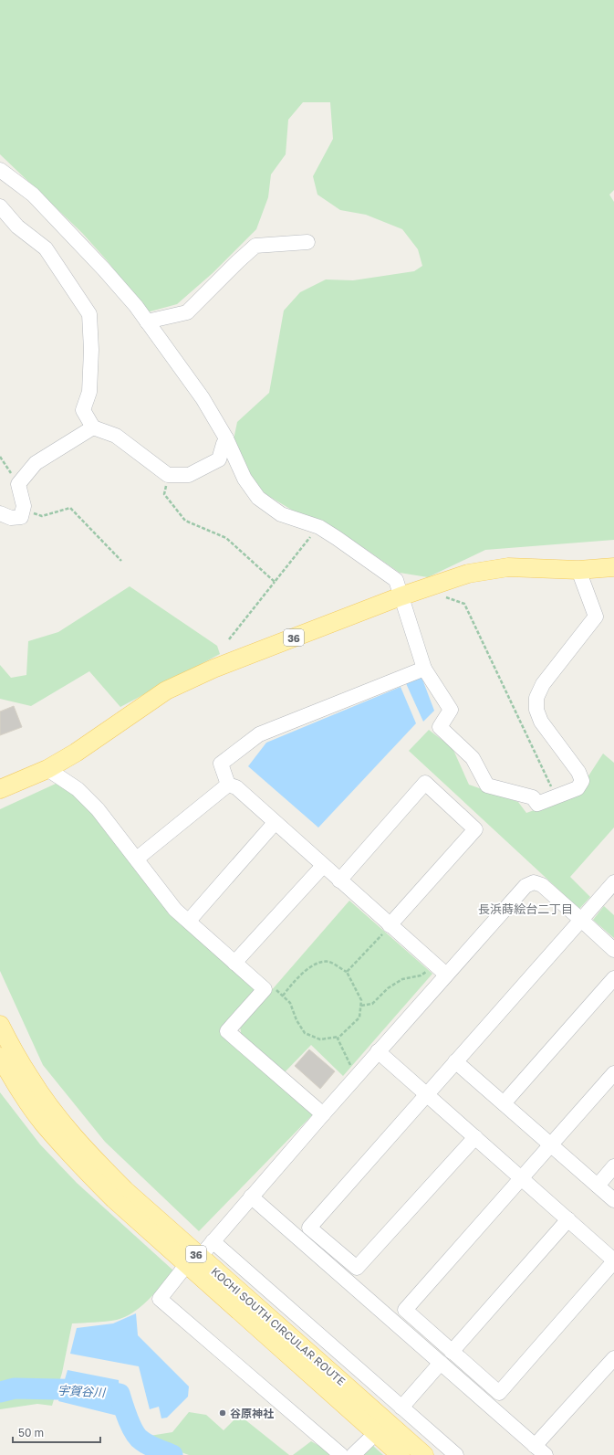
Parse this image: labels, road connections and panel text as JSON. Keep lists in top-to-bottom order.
{
  "streets": {
    "main road": ["36", "KOCHI SOUTH CIRCULAR ROUTE"]
  },
  "districts": ["長浜蒔絵台二丁目"],
  "water": ["宇賀谷川"],
  "places": ["谷原神社"],
  "scale_bar": "50 m"
}
